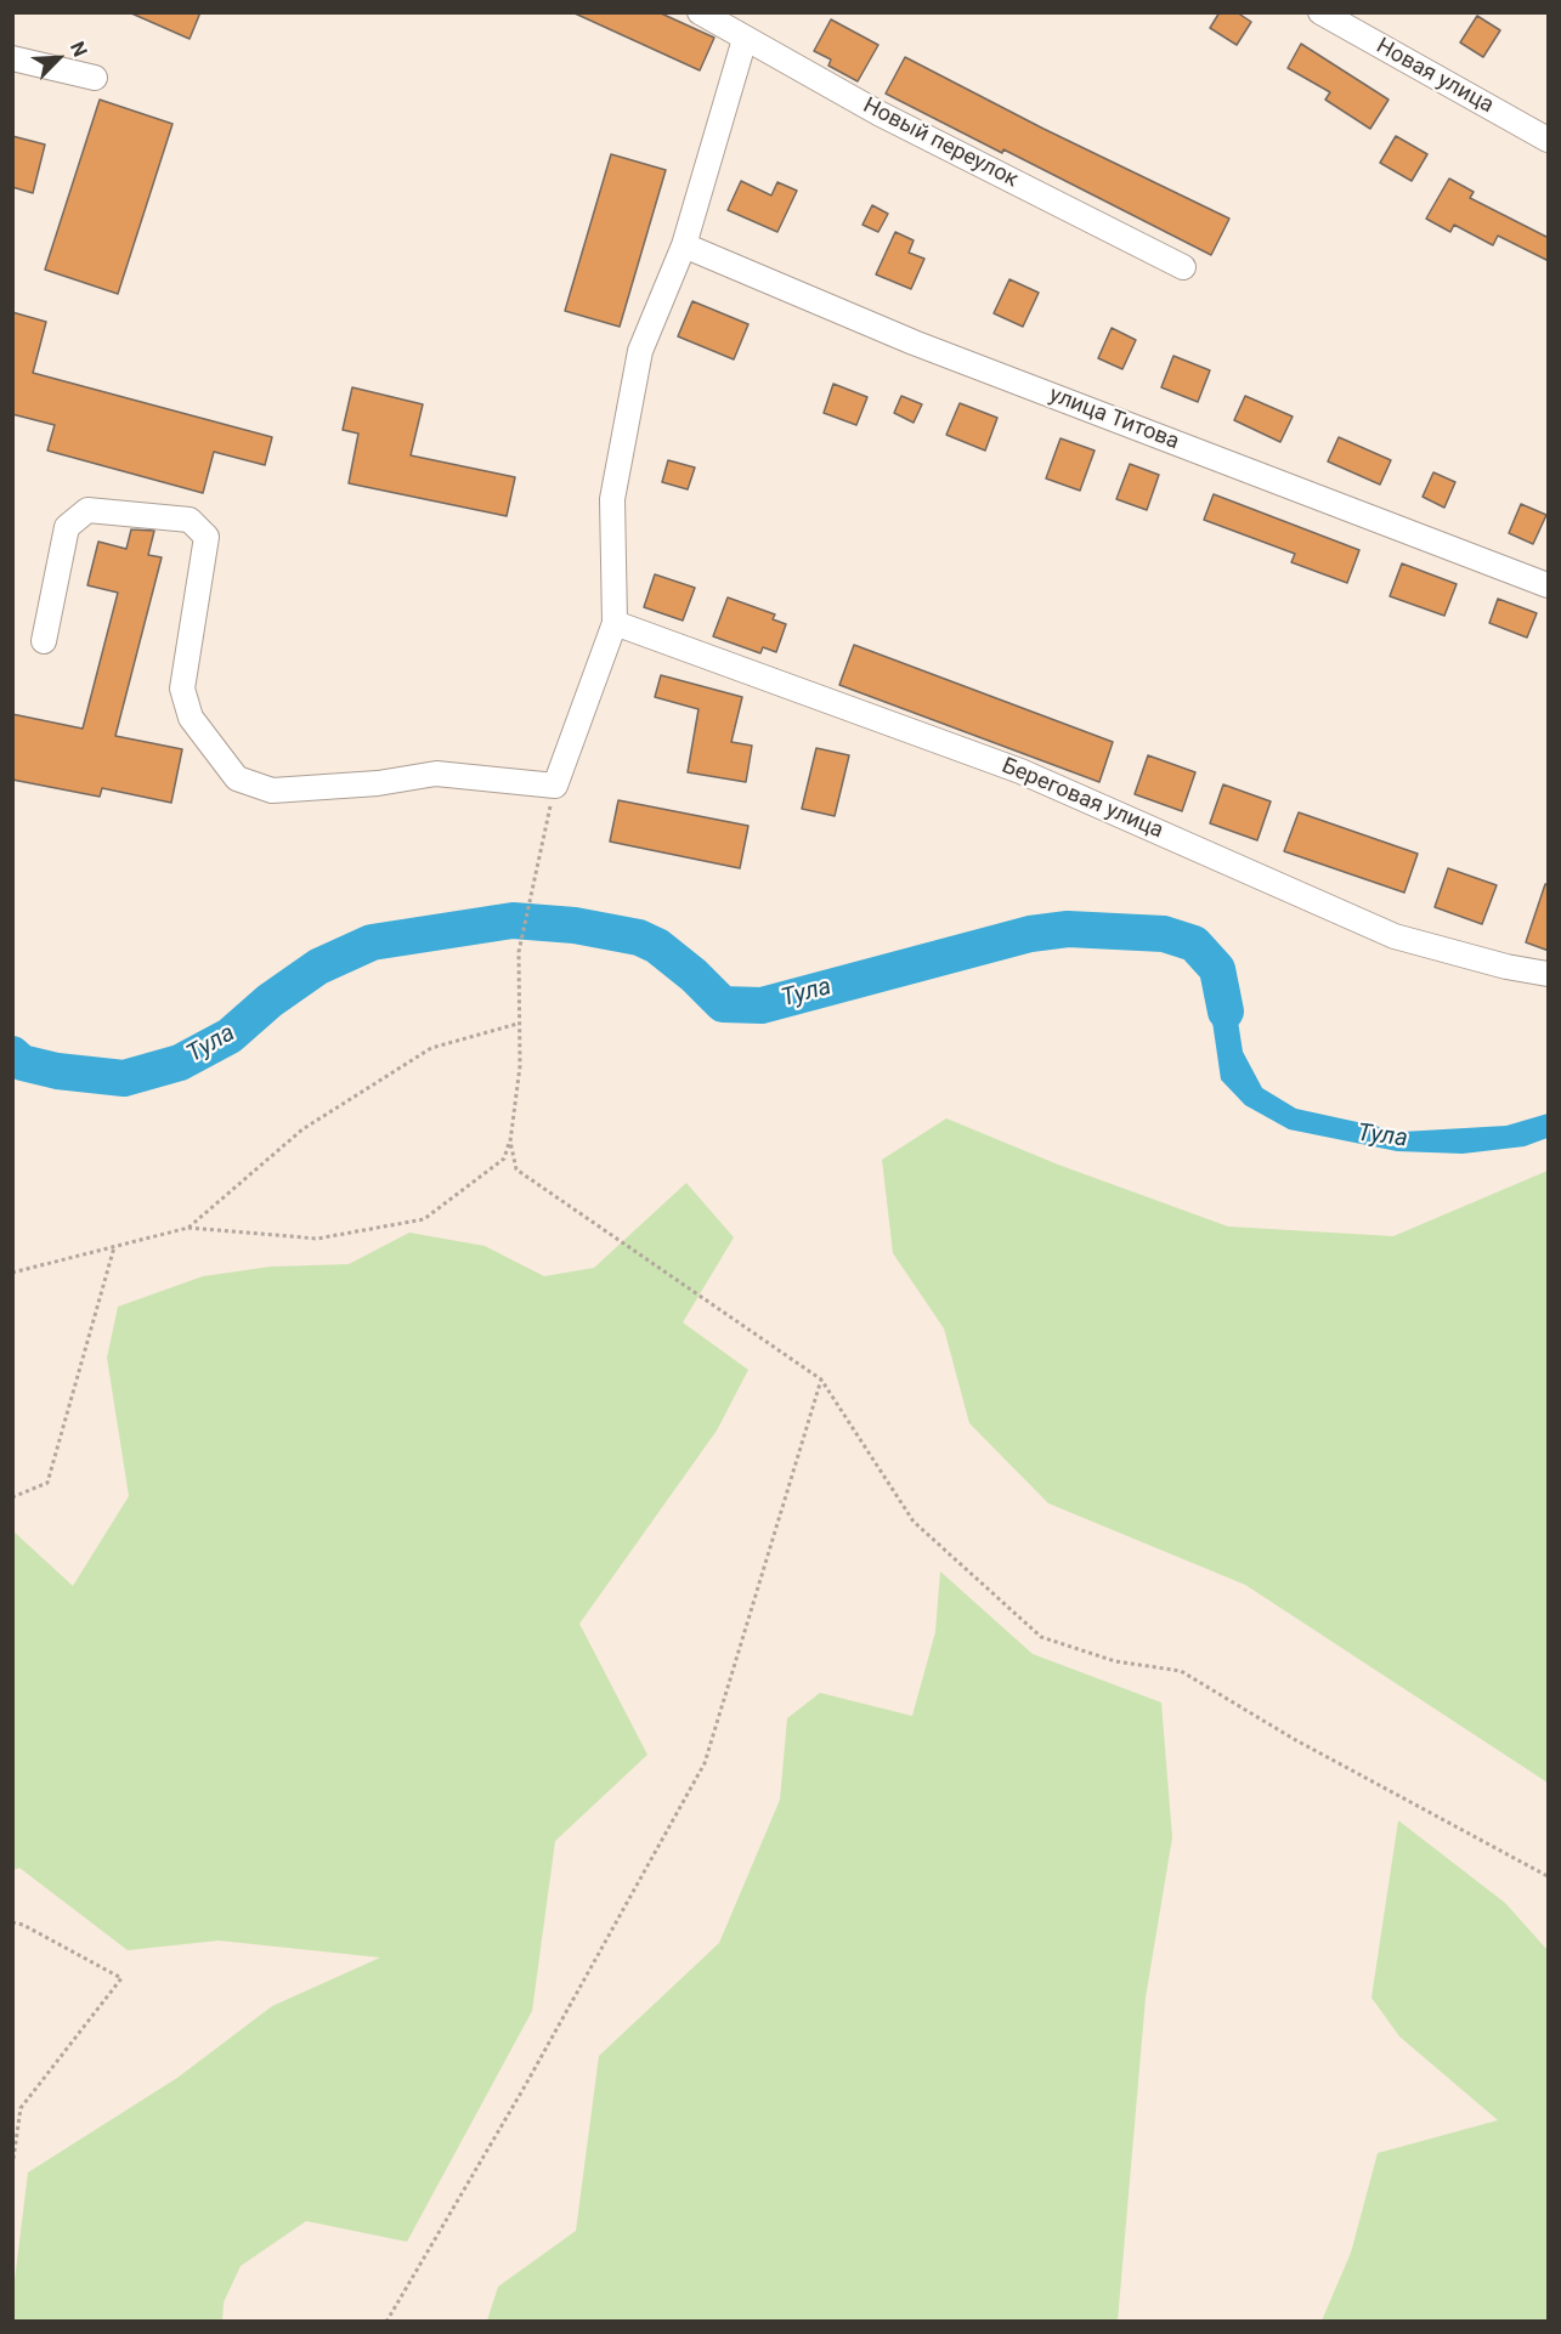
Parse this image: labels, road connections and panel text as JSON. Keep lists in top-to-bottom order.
{
  "streets": {
    "street": [
      "Новая улица",
      "Новый переулок",
      "улица Титова",
      "Береговая улица"
    ]
  },
  "water": ["Тула"],
  "north": "top right"
}
